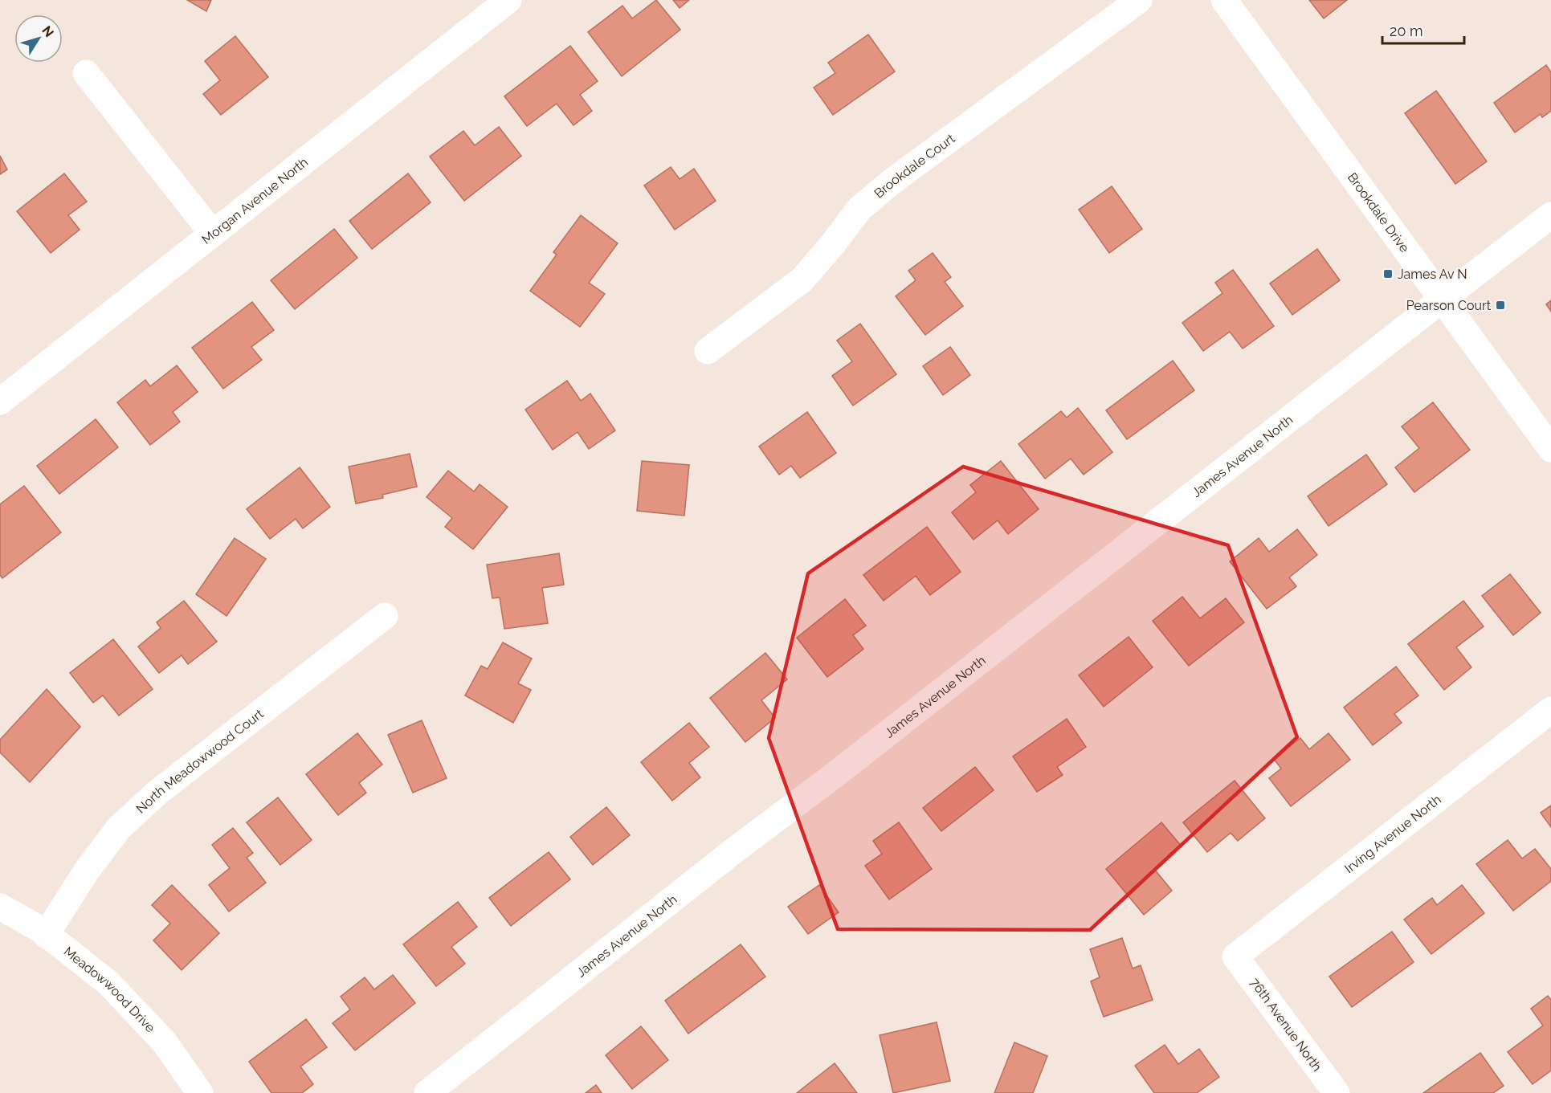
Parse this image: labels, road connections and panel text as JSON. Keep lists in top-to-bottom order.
{
  "streets": {
    "street": [
      "Brookdale Court",
      "Morgan Avenue North",
      "Brookdale Drive",
      "James Avenue North",
      "North Meadowwood Court",
      "Irving Avenue North",
      "Meadowwood Drive",
      "76th Avenue North"
    ]
  },
  "crossings": [
    ["Brookdale Drive", "James Avenue North"],
    ["North Meadowwood Court", "Meadowwood Drive"],
    ["Irving Avenue North", "76th Avenue North"]
  ],
  "places": {
    "transit": ["James Av N", "Pearson Court"]
  },
  "scale_bar": "20 m",
  "north": "top right"
}
